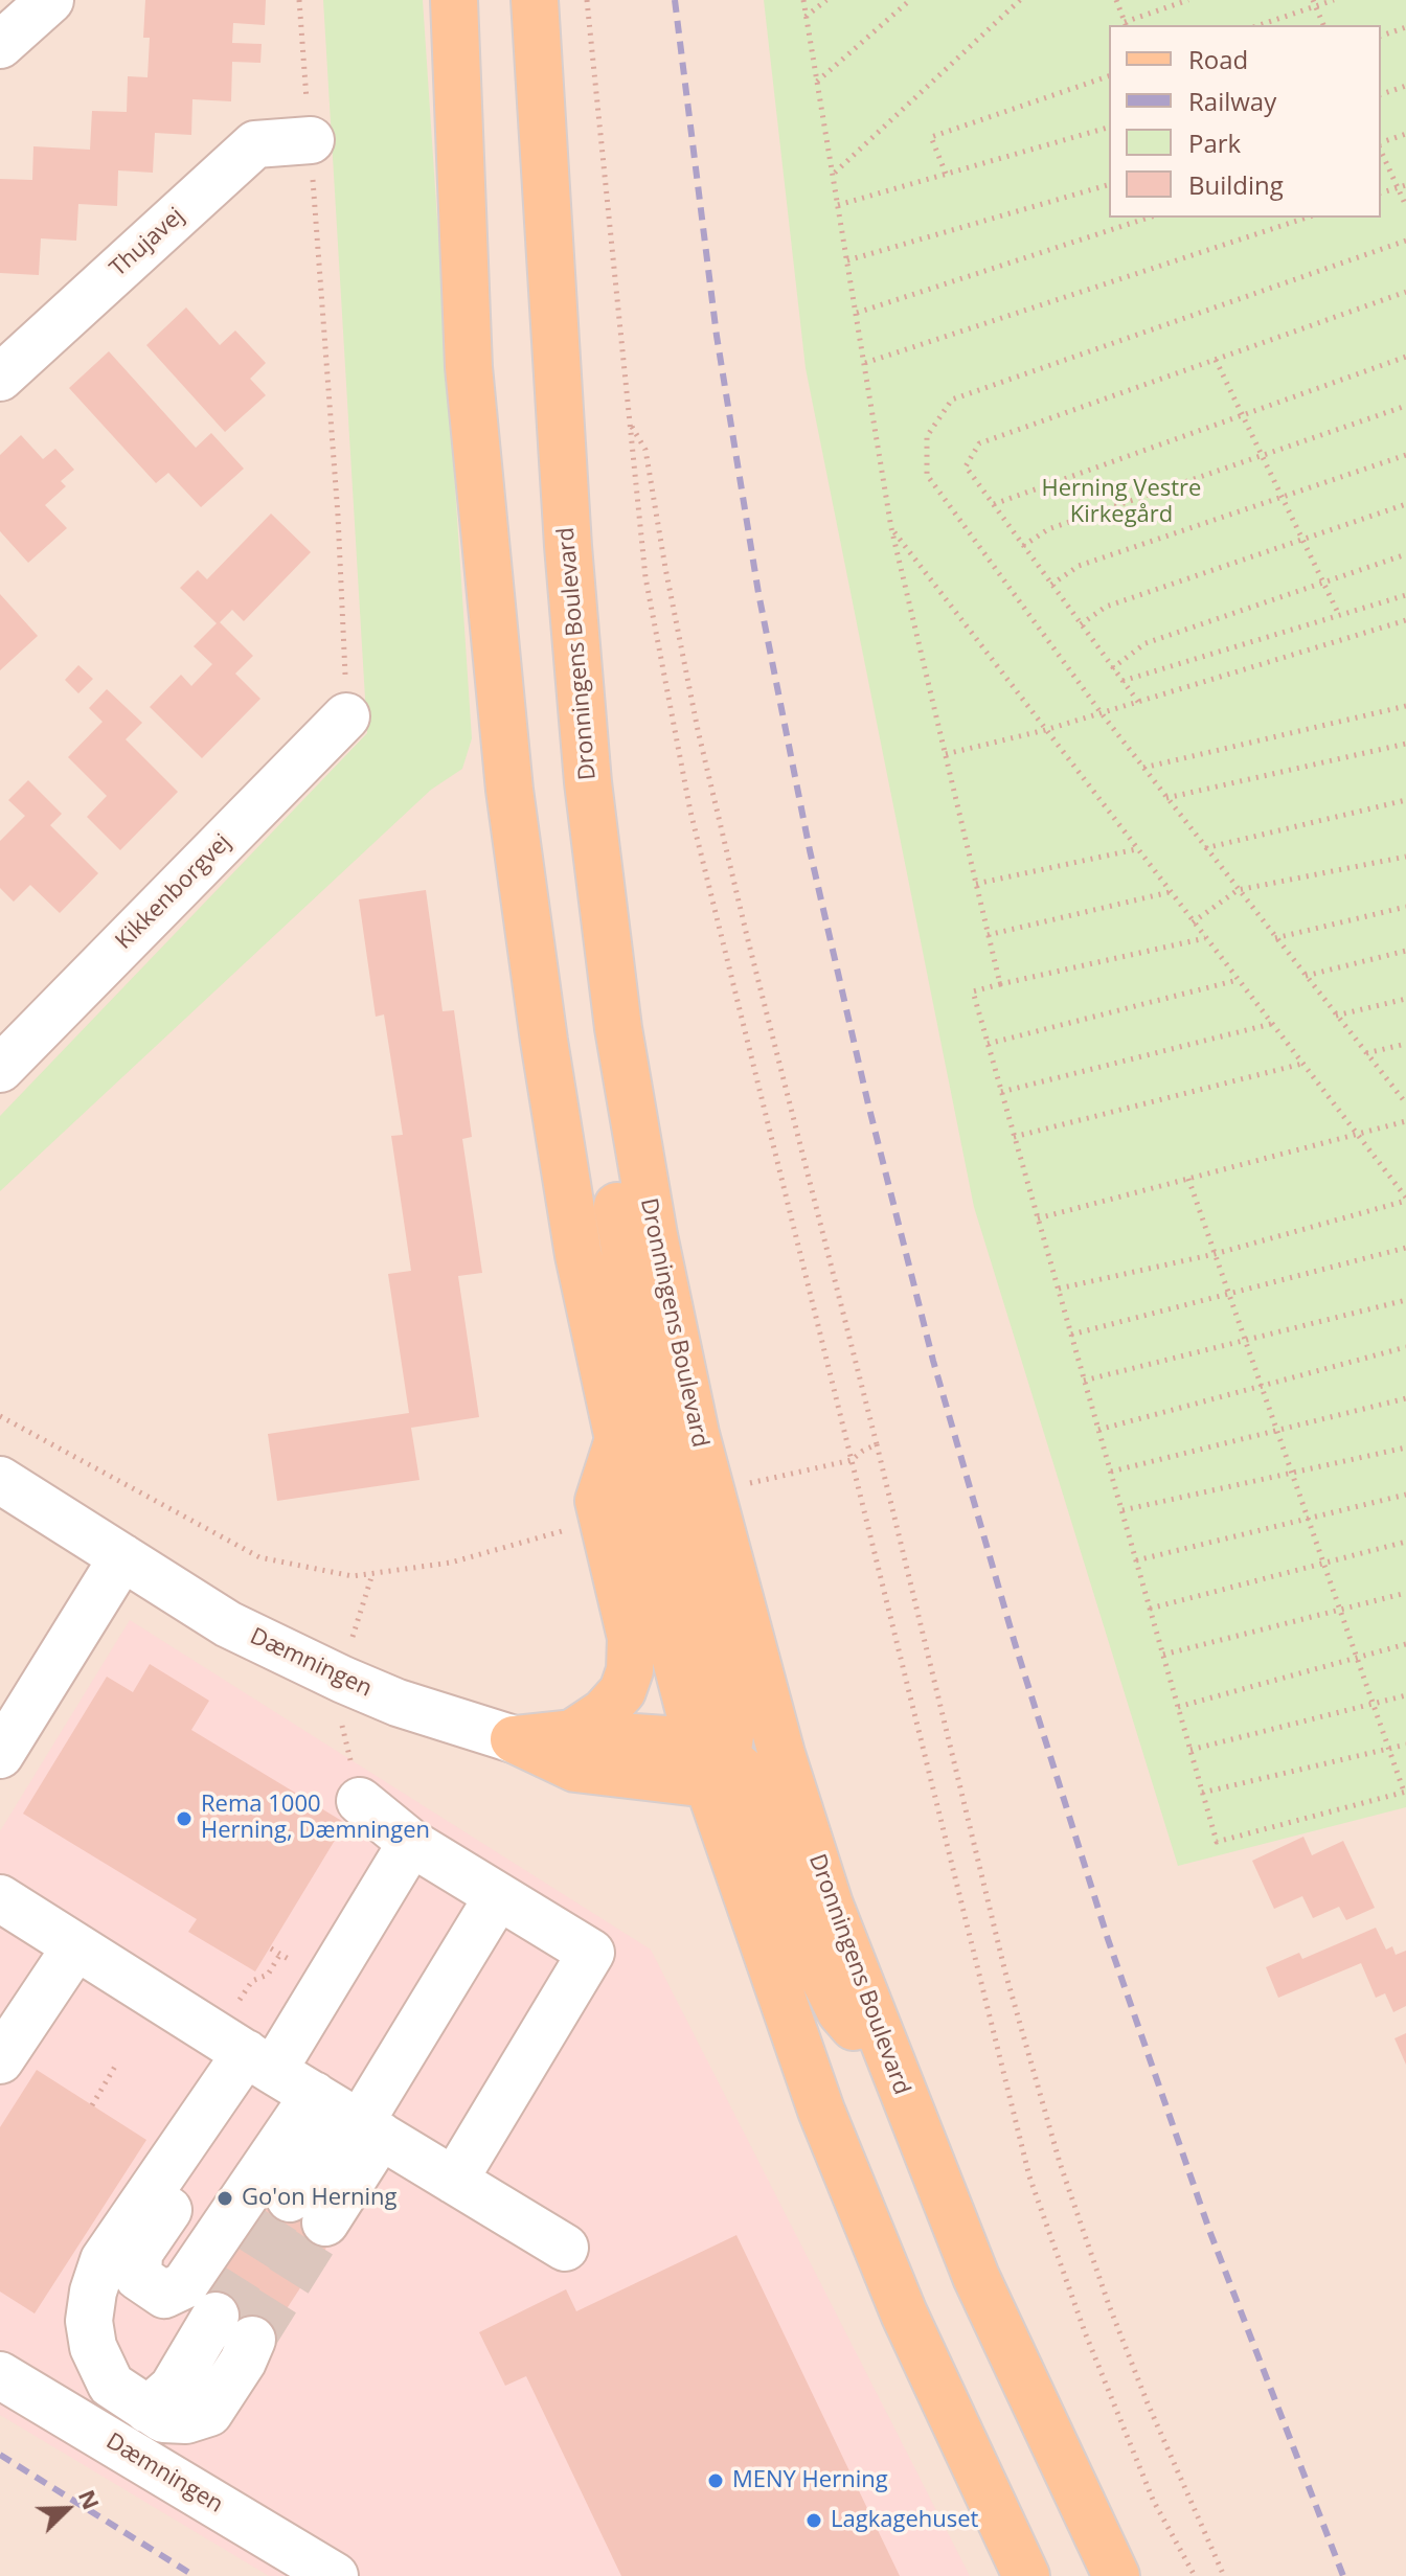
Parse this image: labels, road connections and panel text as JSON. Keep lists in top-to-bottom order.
{
  "streets": {
    "main road": ["Dronningens Boulevard"],
    "street": ["Thujavej", "Kikkenborgvej", "Dæmningen"]
  },
  "parks": ["Herning Vestre Kirkegård"],
  "places": [
    "Rema 1000 Herning, Dæmningen",
    "Go'on Herning",
    "MENY Herning",
    "Lagkagehuset"
  ],
  "legend": [
    "Road",
    "Railway",
    "Park",
    "Building"
  ],
  "north": "top right"
}
